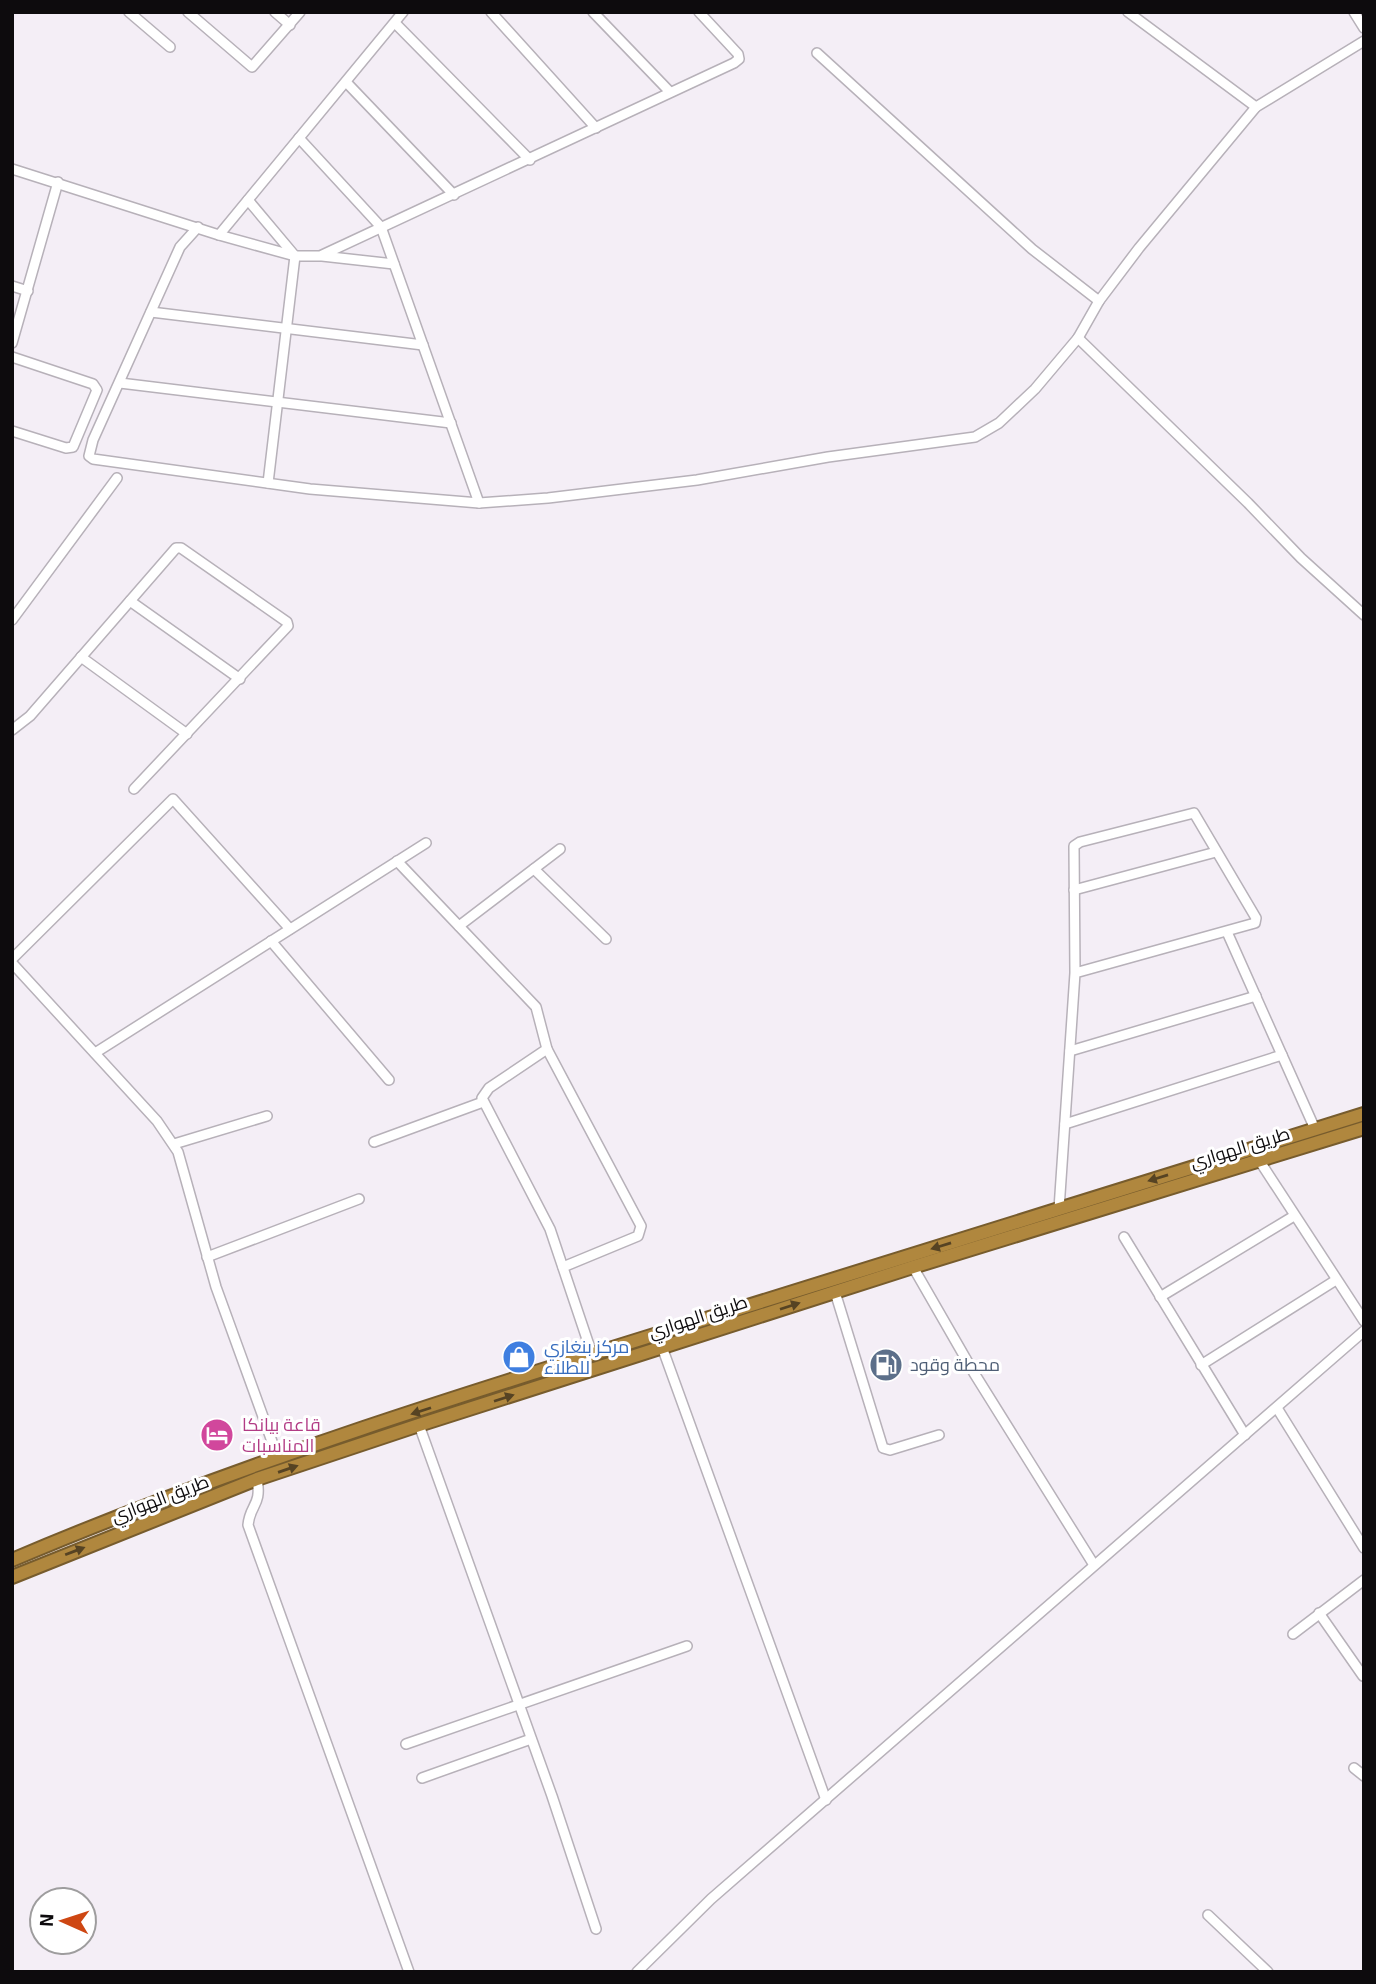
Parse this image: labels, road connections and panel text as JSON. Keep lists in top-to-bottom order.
{
  "streets": {
    "highway": ["طريق الهواري"]
  },
  "places": {
    "shop": ["مركز بنغازي للطلاء"],
    "fuel station": ["محطة وقود"],
    "hotel": ["قاعة بيانكا المناسبات"]
  },
  "north": "left"
}
